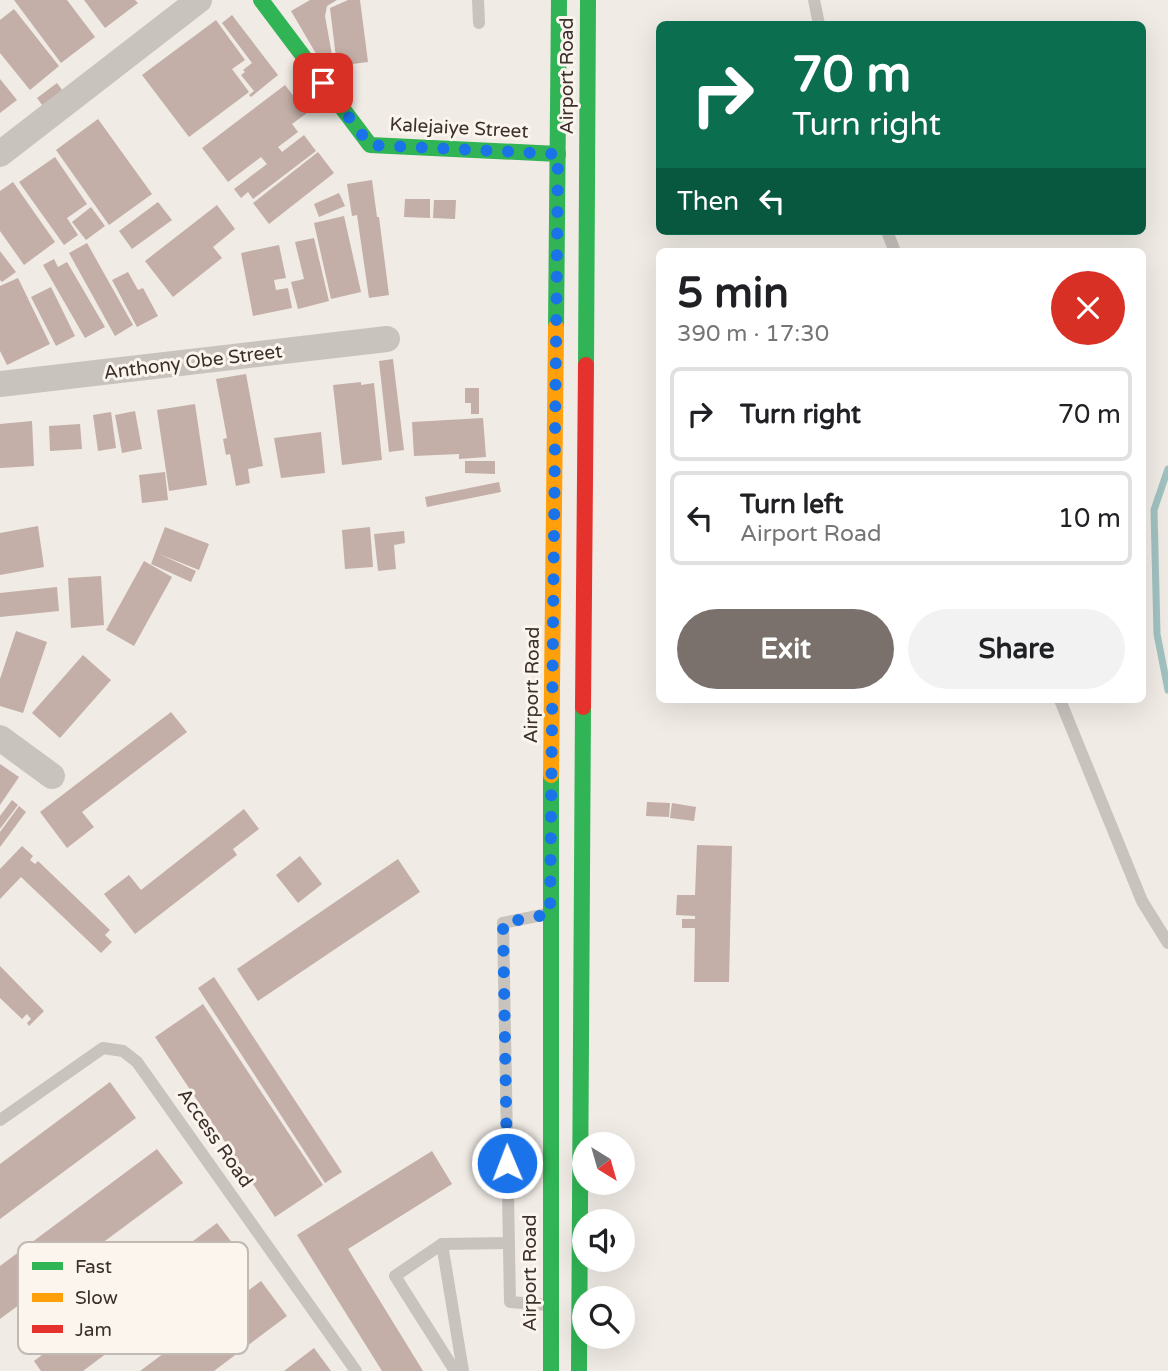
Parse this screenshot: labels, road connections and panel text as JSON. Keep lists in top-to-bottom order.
{
  "streets": {
    "main road": ["Airport Road", "Kalejaiye Street"],
    "street": ["Anthony Obe Street"],
    "lane": ["Access Road"]
  },
  "crossings": [
    ["Airport Road", "Kalejaiye Street"]
  ],
  "legend": ["Fast", "Slow", "Jam"],
  "north": "bottom right",
  "page": {
    "turn": ["70 m", "Turn right"],
    "then": "Then",
    "heading": ["5 min", "390 m · 17:30"],
    "list": [
      {
        "name": "Turn right",
        "value": "70 m"
      },
      {
        "name": "Turn left",
        "note": "Airport Road",
        "value": "10 m"
      }
    ],
    "buttons": ["Exit", "Share"]
  }
}
